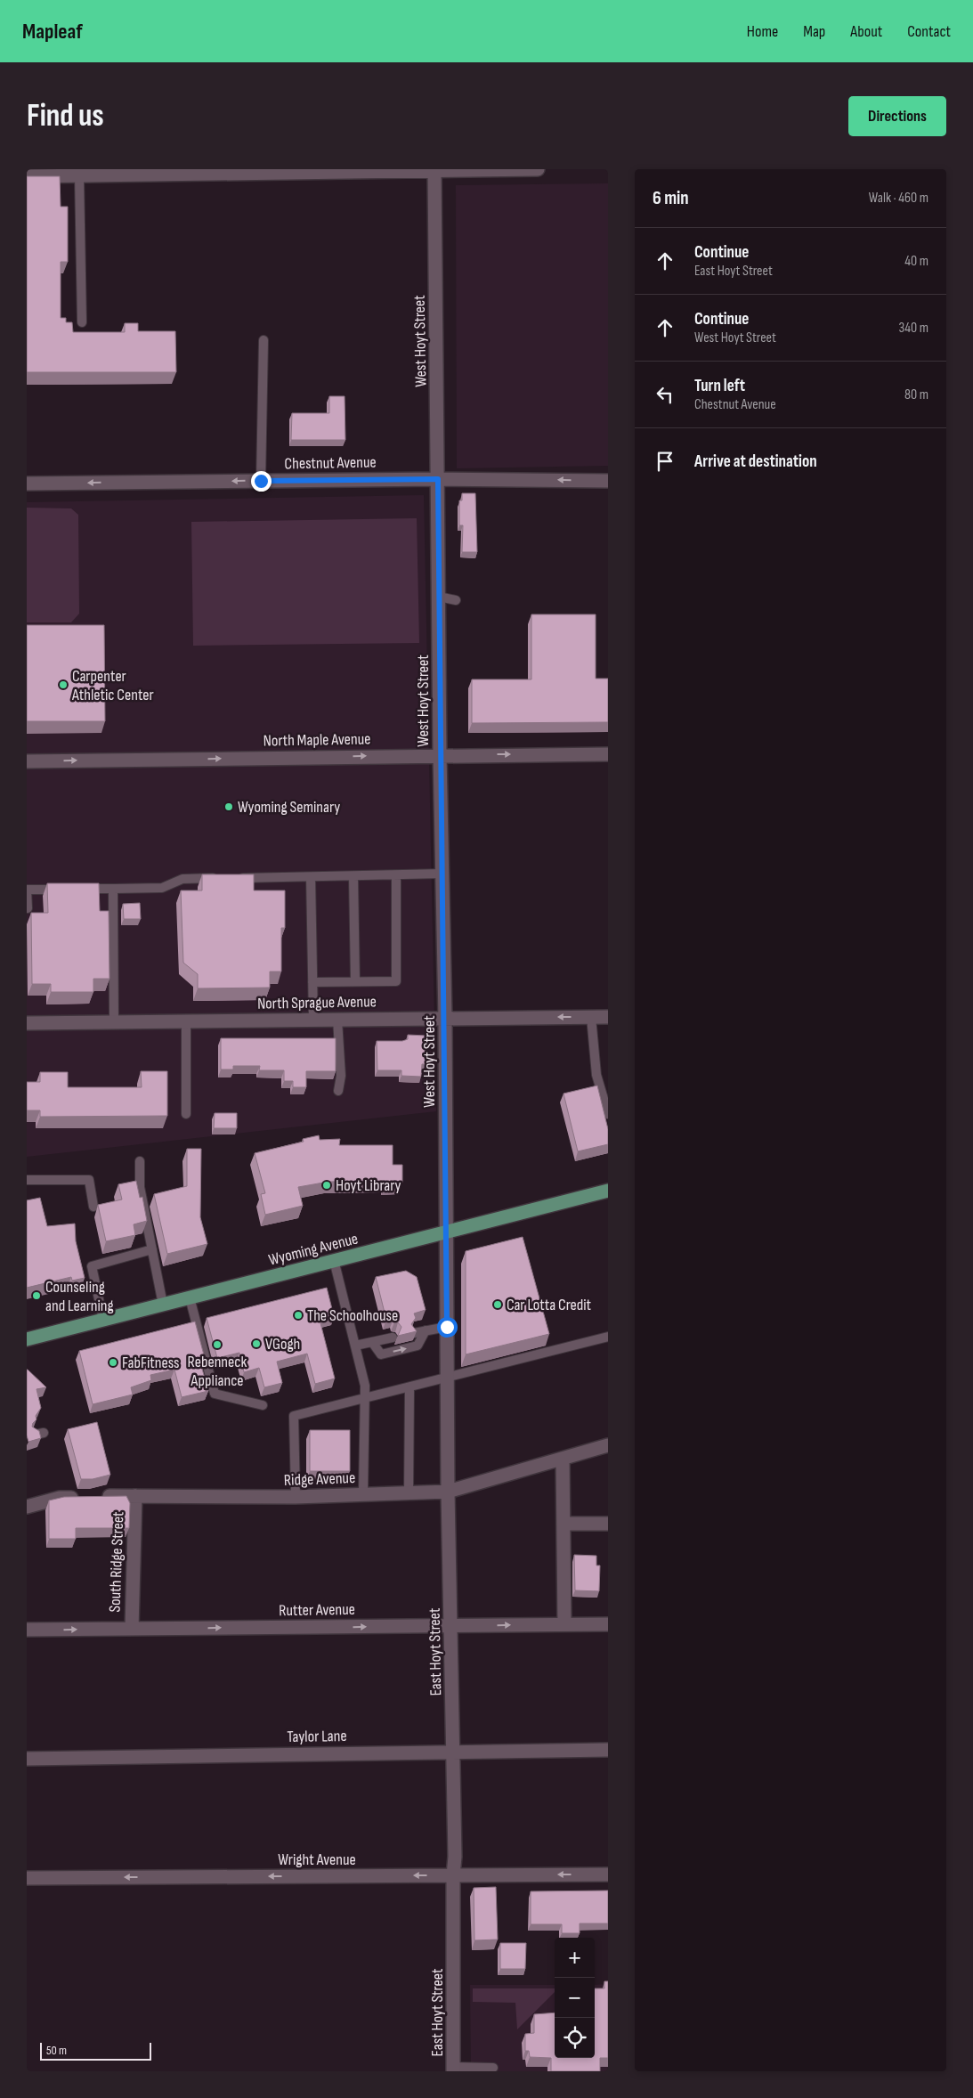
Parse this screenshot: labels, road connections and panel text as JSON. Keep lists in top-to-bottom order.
{
  "streets": {
    "main road": ["Wyoming Avenue"],
    "street": [
      "West Hoyt Street",
      "Chestnut Avenue",
      "North Maple Avenue",
      "North Sprague Avenue",
      "Ridge Avenue",
      "South Ridge Street",
      "Rutter Avenue",
      "East Hoyt Street",
      "Taylor Lane",
      "Wright Avenue"
    ]
  },
  "crossings": [
    ["West Hoyt Street", "Chestnut Avenue"],
    ["West Hoyt Street", "North Maple Avenue"],
    ["West Hoyt Street", "North Sprague Avenue"],
    ["West Hoyt Street", "Wyoming Avenue"],
    ["West Hoyt Street", "East Hoyt Street"],
    ["Wyoming Avenue", "East Hoyt Street"],
    ["Ridge Avenue", "South Ridge Street"],
    ["Ridge Avenue", "East Hoyt Street"],
    ["South Ridge Street", "Rutter Avenue"],
    ["Rutter Avenue", "East Hoyt Street"],
    ["East Hoyt Street", "Taylor Lane"],
    ["East Hoyt Street", "Wright Avenue"]
  ],
  "one_way": [
    "Chestnut Avenue",
    "North Maple Avenue",
    "Rutter Avenue",
    "Wright Avenue"
  ],
  "places": [
    "Carpenter Athletic Center",
    "Wyoming Seminary",
    "Hoyt Library",
    "Counseling and Learning",
    "Car Lotta Credit",
    "The Schoolhouse",
    "VGogh",
    "Rebenneck Appliance",
    "FabFitness"
  ],
  "scale_bar": "50 m",
  "page": {
    "header": "Mapleaf",
    "nav": [
      "Home",
      "Map",
      "About",
      "Contact"
    ],
    "buttons": "Directions",
    "title": "Find us",
    "heading": ["6 min", "Walk · 460 m"],
    "list": [
      ["Continue", "East Hoyt Street", "40 m"],
      ["Continue", "West Hoyt Street", "340 m"],
      ["Turn left", "Chestnut Avenue", "80 m"],
      "Arrive at destination"
    ],
    "map_buttons": ["+", "−"],
    "scale": "50 m"
  }
}
